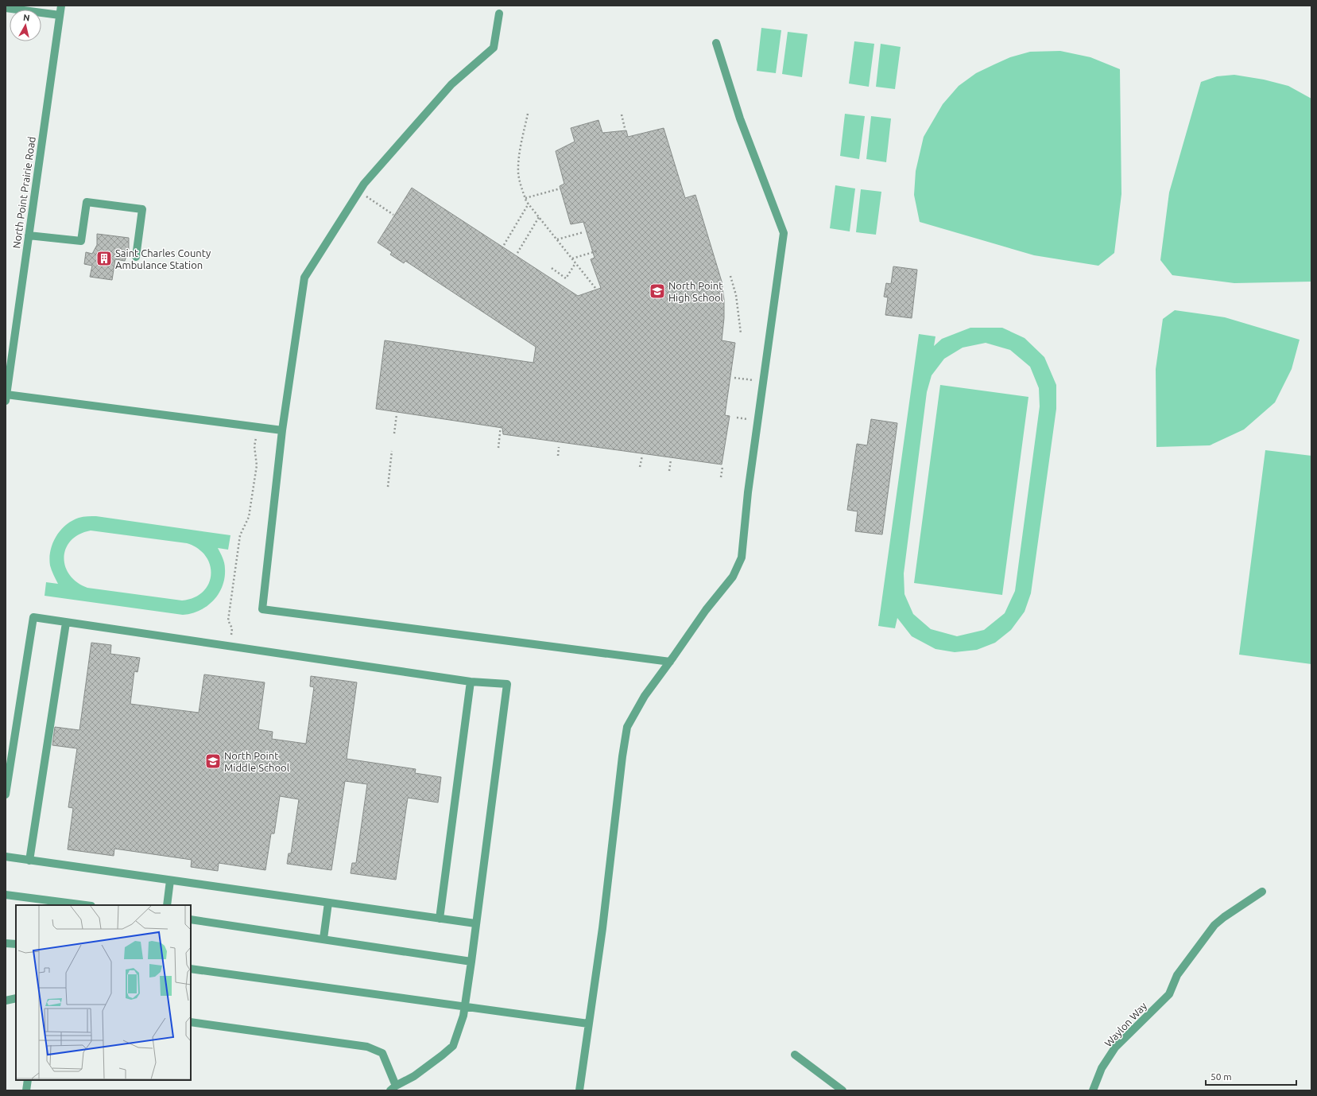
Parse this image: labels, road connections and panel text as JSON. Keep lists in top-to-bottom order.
{
  "streets": {
    "street": ["North Point Prairie Road", "Waylon Way"]
  },
  "places": {
    "building": ["Saint Charles County Ambulance Station"],
    "school or university": ["North Point High School", "North Point Middle School"]
  },
  "scale_bar": "50 m",
  "north": "top"
}
